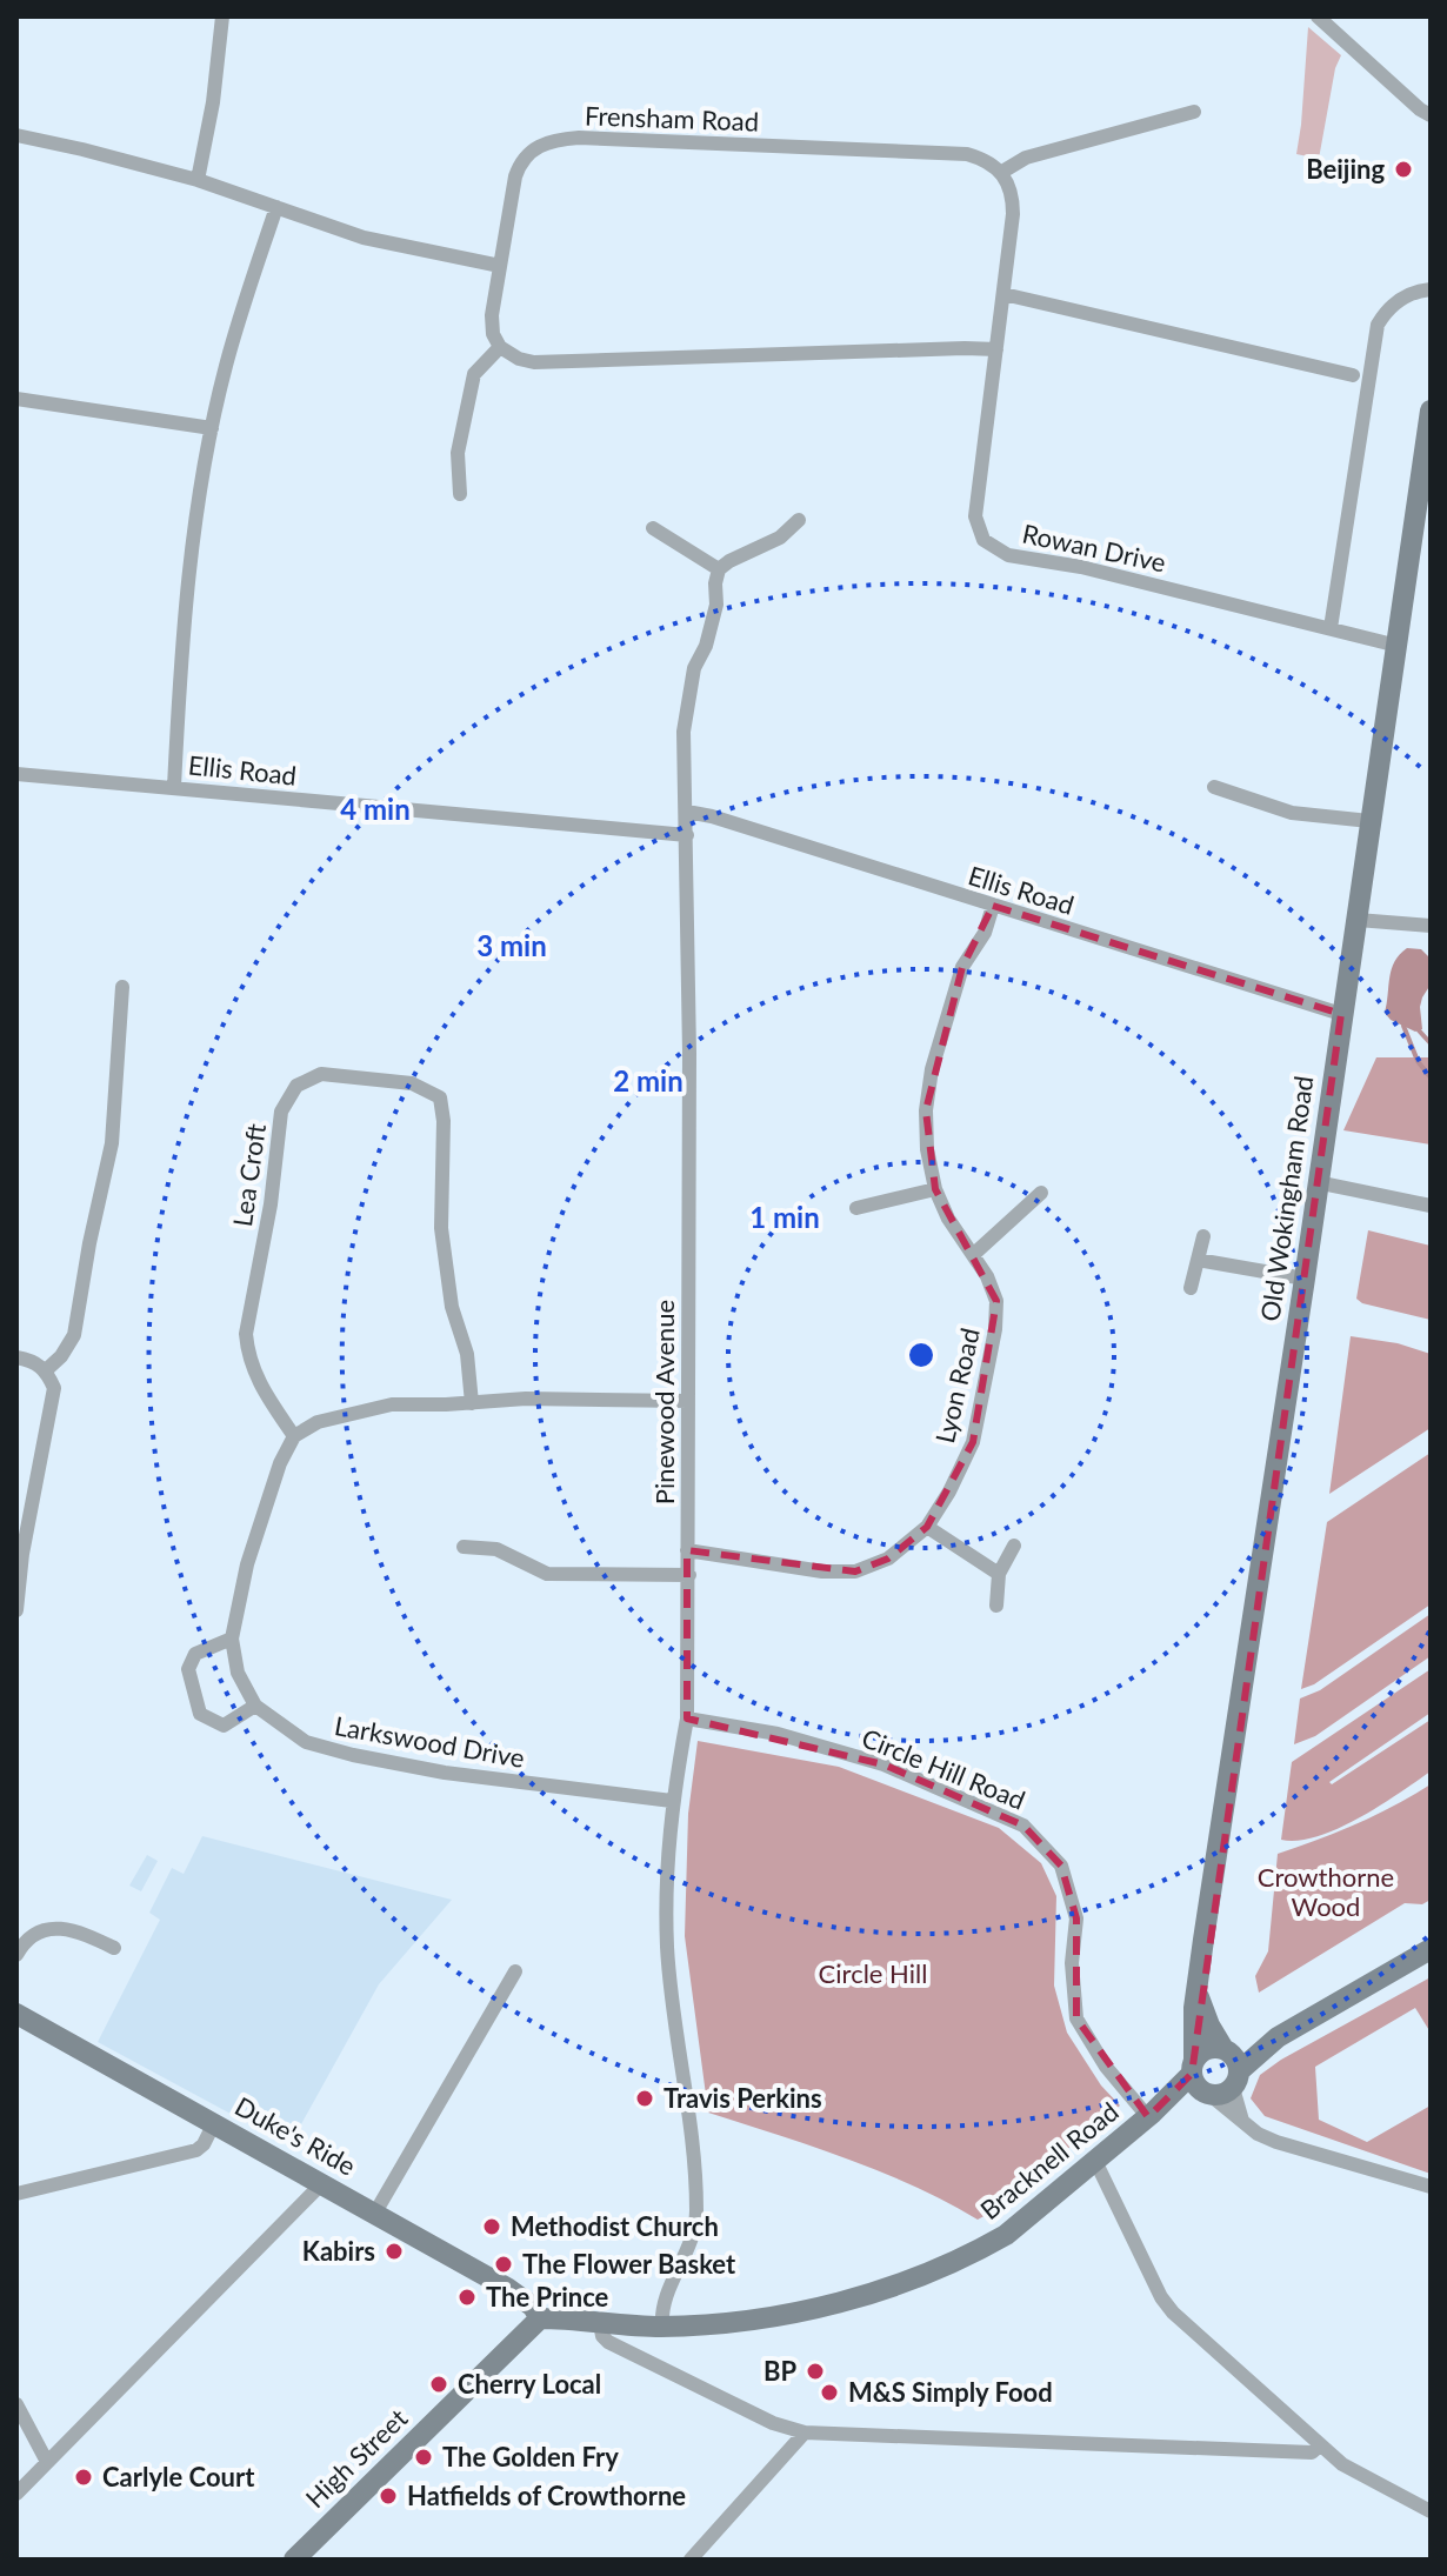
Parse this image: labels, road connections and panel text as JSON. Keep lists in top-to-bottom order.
{
  "streets": {
    "street": [
      "Frensham Road",
      "Rowan Drive",
      "Ellis Road",
      "Lea Croft",
      "Old Wokingham Road",
      "Lyon Road",
      "Pinewood Avenue",
      "Larkswood Drive",
      "Circle Hill Road",
      "Duke's Ride",
      "Bracknell Road",
      "High Street"
    ]
  },
  "crossings": [
    ["Frensham Road", "Rowan Drive"],
    ["Rowan Drive", "Old Wokingham Road"],
    ["Ellis Road", "Old Wokingham Road"],
    ["Ellis Road", "Lyon Road"],
    ["Ellis Road", "Pinewood Avenue"],
    ["Lea Croft", "Larkswood Drive"],
    ["Old Wokingham Road", "Bracknell Road"],
    ["Lyon Road", "Pinewood Avenue"],
    ["Pinewood Avenue", "Larkswood Drive"],
    ["Pinewood Avenue", "Circle Hill Road"],
    ["Pinewood Avenue", "Bracknell Road"],
    ["Circle Hill Road", "Bracknell Road"],
    ["Duke's Ride", "Bracknell Road"],
    ["Duke's Ride", "High Street"],
    ["Bracknell Road", "High Street"]
  ],
  "parks": ["Crowthorne Wood", "Circle Hill"],
  "places": [
    "Beijing",
    "Travis Perkins",
    "Methodist Church",
    "Kabirs",
    "The Flower Basket",
    "The Prince",
    "BP",
    "Cherry Local",
    "M&S Simply Food",
    "The Golden Fry",
    "Carlyle Court",
    "Hatfields of Crowthorne"
  ],
  "rings": [
    "4 min",
    "3 min",
    "2 min",
    "1 min"
  ]
}
